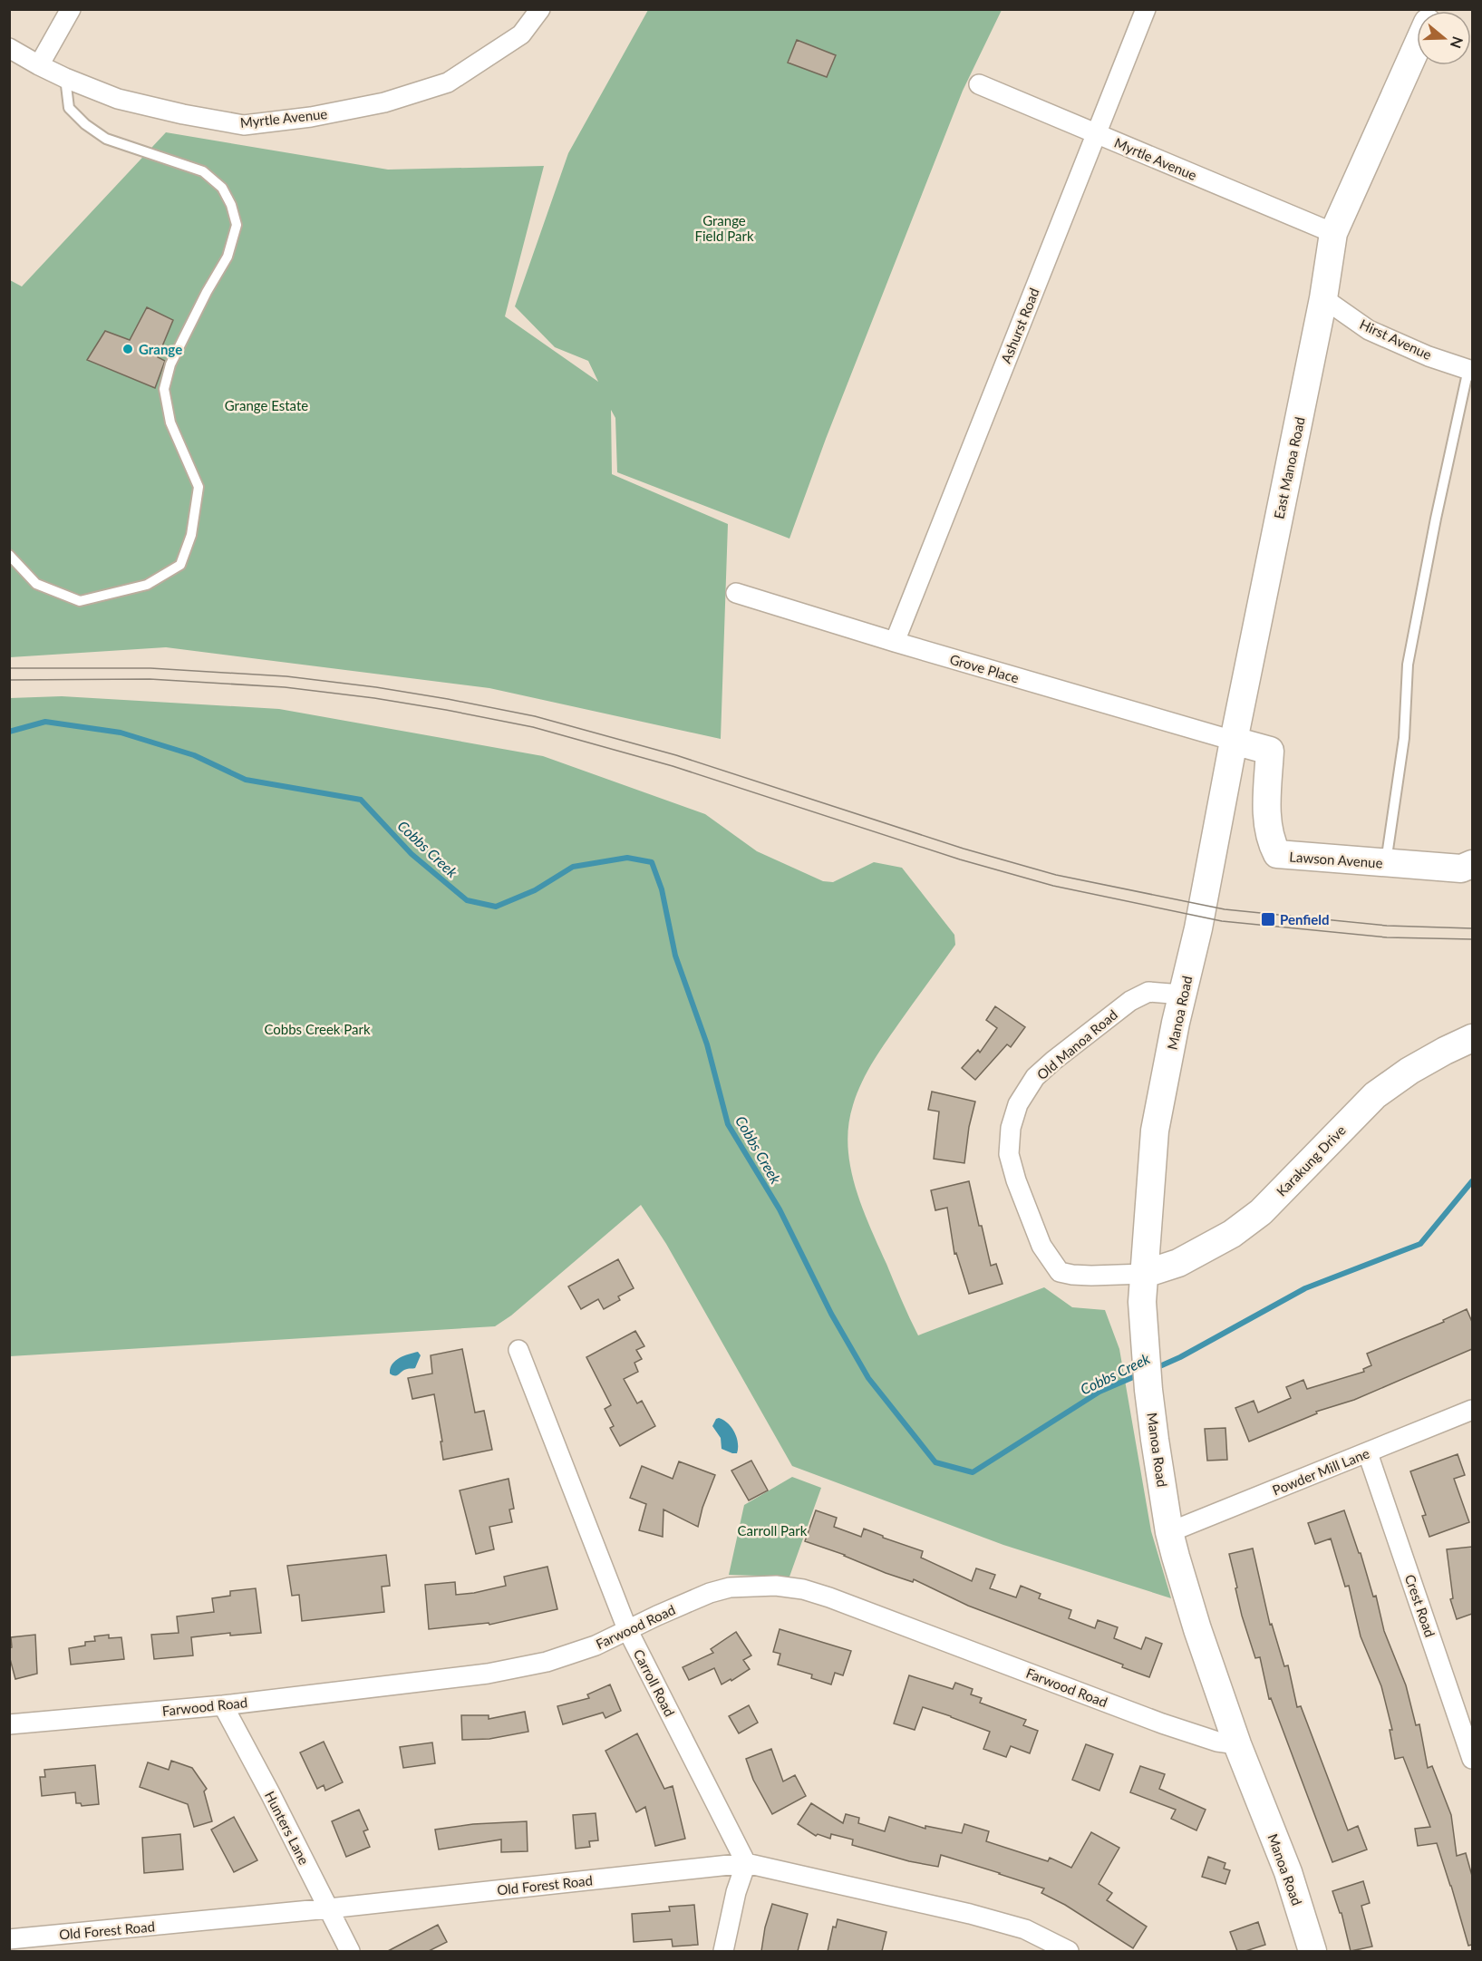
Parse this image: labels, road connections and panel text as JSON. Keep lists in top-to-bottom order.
{
  "streets": {
    "main road": [
      "East Manoa Road",
      "Lawson Avenue",
      "Manoa Road",
      "Karakung Drive"
    ],
    "street": [
      "Myrtle Avenue",
      "Ashurst Road",
      "Hirst Avenue",
      "Grove Place",
      "Old Manoa Road",
      "Powder Mill Lane",
      "Crest Road",
      "Farwood Road",
      "Carroll Road",
      "Hunters Lane",
      "Old Forest Road"
    ]
  },
  "crossings": [
    ["Myrtle Avenue", "Ashurst Road"],
    ["Myrtle Avenue", "East Manoa Road"],
    ["Ashurst Road", "Grove Place"],
    ["Hirst Avenue", "East Manoa Road"],
    ["East Manoa Road", "Grove Place"],
    ["East Manoa Road", "Lawson Avenue"],
    ["East Manoa Road", "Manoa Road"],
    ["Grove Place", "Lawson Avenue"],
    ["Manoa Road", "Old Manoa Road"],
    ["Manoa Road", "Karakung Drive"],
    ["Manoa Road", "Powder Mill Lane"],
    ["Manoa Road", "Farwood Road"],
    ["Old Manoa Road", "Karakung Drive"],
    ["Powder Mill Lane", "Crest Road"],
    ["Farwood Road", "Carroll Road"],
    ["Farwood Road", "Hunters Lane"],
    ["Carroll Road", "Old Forest Road"],
    ["Hunters Lane", "Old Forest Road"]
  ],
  "water": ["Cobbs Creek"],
  "parks": [
    "Grange Field Park",
    "Grange Estate",
    "Cobbs Creek Park",
    "Carroll Park"
  ],
  "places": {
    "other": ["Grange"],
    "transit": ["Penfield"]
  },
  "north": "right"
}
